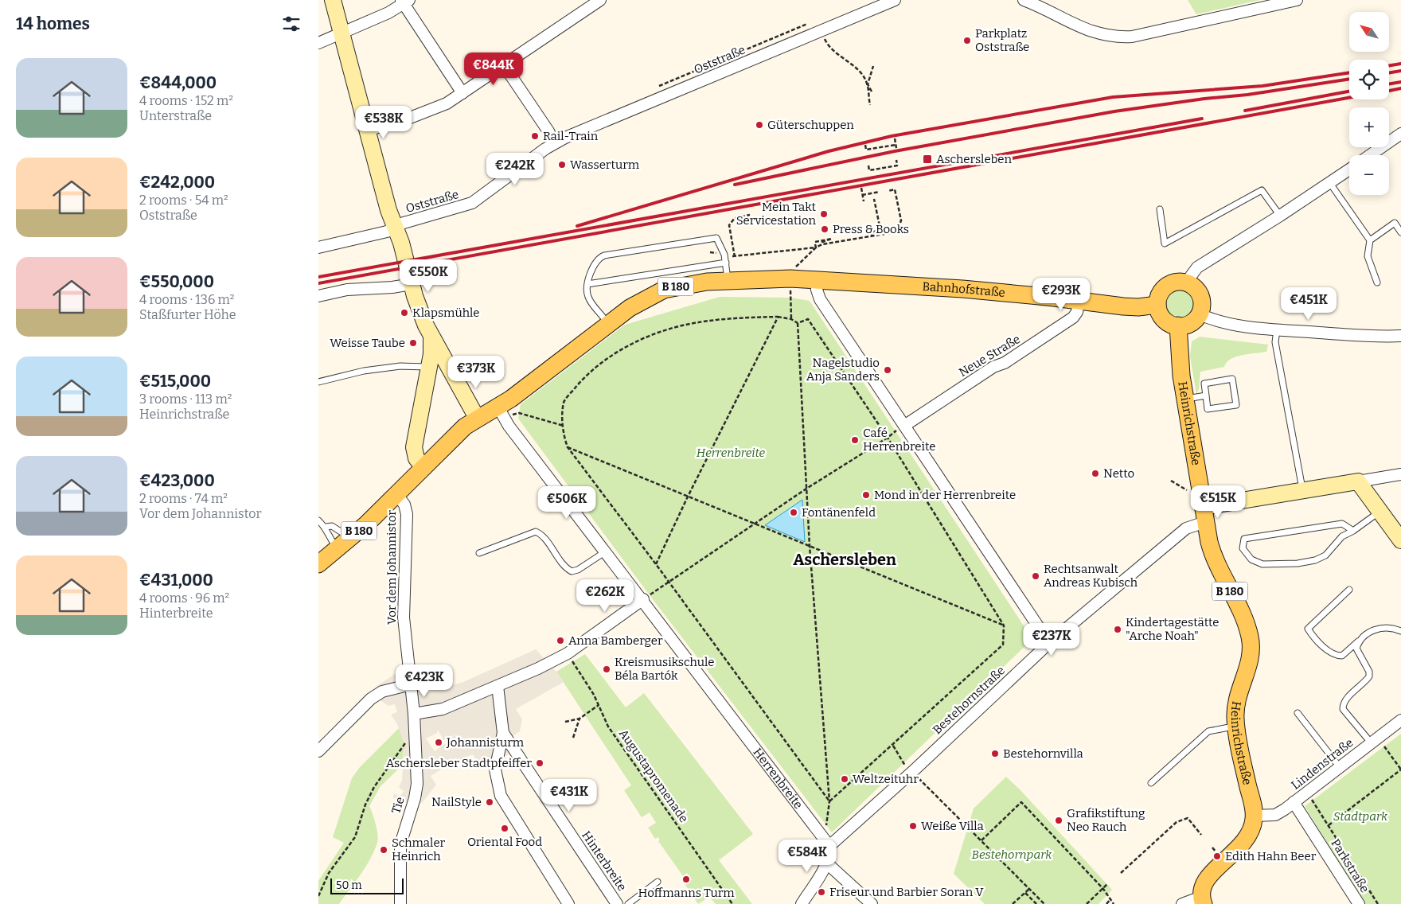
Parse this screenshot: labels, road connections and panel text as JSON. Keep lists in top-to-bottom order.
{
  "streets": {
    "main road": ["B 180", "Bahnhofstraße", "Heinrichstraße"],
    "street": [
      "Oststraße",
      "Neue Straße",
      "Vor dem Johannistor",
      "Bestehornstraße",
      "Lindenstraße",
      "Herrenbreite",
      "Tie",
      "Hinterbreite",
      "Parkstraße"
    ],
    "path": ["Augustapromenade"]
  },
  "crossings": [
    ["B 180", "Bahnhofstraße"],
    ["B 180", "Heinrichstraße"],
    ["B 180", "Vor dem Johannistor"],
    ["B 180", "Lindenstraße"],
    ["B 180", "Herrenbreite"],
    ["Bahnhofstraße", "Neue Straße"],
    ["Bahnhofstraße", "Heinrichstraße"],
    ["Heinrichstraße", "Bestehornstraße"],
    ["Heinrichstraße", "Lindenstraße"],
    ["Vor dem Johannistor", "Tie"],
    ["Bestehornstraße", "Herrenbreite"],
    ["Lindenstraße", "Parkstraße"]
  ],
  "districts": ["Aschersleben"],
  "parks": ["Herrenbreite", "Stadtpark", "Bestehornpark"],
  "places": {
    "other": [
      "Parkplatz Oststraße",
      "Güterschuppen",
      "Rail-Train",
      "Wasserturm",
      "Mein Takt Servicestation",
      "Press & Books",
      "Klapsmühle",
      "Weisse Taube",
      "Nagelstudio Anja Sanders",
      "Café Herrenbreite",
      "Netto",
      "Mond in der Herrenbreite",
      "Fontänenfeld",
      "Rechtsanwalt Andreas Kubisch",
      "Kindertagestätte \"Arche Noah\"",
      "Anna Bamberger",
      "Kreismusikschule Béla Bartók",
      "Johannisturm",
      "Bestehornvilla",
      "Aschersleber Stadtpfeiffer",
      "Weltzeituhr",
      "NailStyle",
      "Grafikstiftung Neo Rauch",
      "Weiße Villa",
      "Oriental Food",
      "Schmaler Heinrich",
      "Edith Hahn Beer",
      "Hoffmanns Turm",
      "Friseur und Barbier Soran V"
    ],
    "transit": ["Aschersleben"]
  },
  "scale_bar": "50 m",
  "north": "top left",
  "page": {
    "heading": "14 homes",
    "map_buttons": ["+", "−"],
    "list": [
      {
        "name": "€844,000",
        "note": "4 rooms · 152 m² · Unterstraße"
      },
      {
        "name": "€242,000",
        "note": "2 rooms · 54 m² · Oststraße"
      },
      {
        "name": "€550,000",
        "note": "4 rooms · 136 m² · Staßfurter Höhe"
      },
      {
        "name": "€515,000",
        "note": "3 rooms · 113 m² · Heinrichstraße"
      },
      {
        "name": "€423,000",
        "note": "2 rooms · 74 m² · Vor dem Johannistor"
      },
      {
        "name": "€431,000",
        "note": "4 rooms · 96 m² · Hinterbreite"
      }
    ],
    "price": [
      "€844K",
      "€538K",
      "€242K",
      "€550K",
      "€293K",
      "€451K",
      "€373K",
      "€515K",
      "€506K",
      "€262K",
      "€237K",
      "€423K",
      "€431K",
      "€584K"
    ],
    "scale": "50 m"
  }
}
